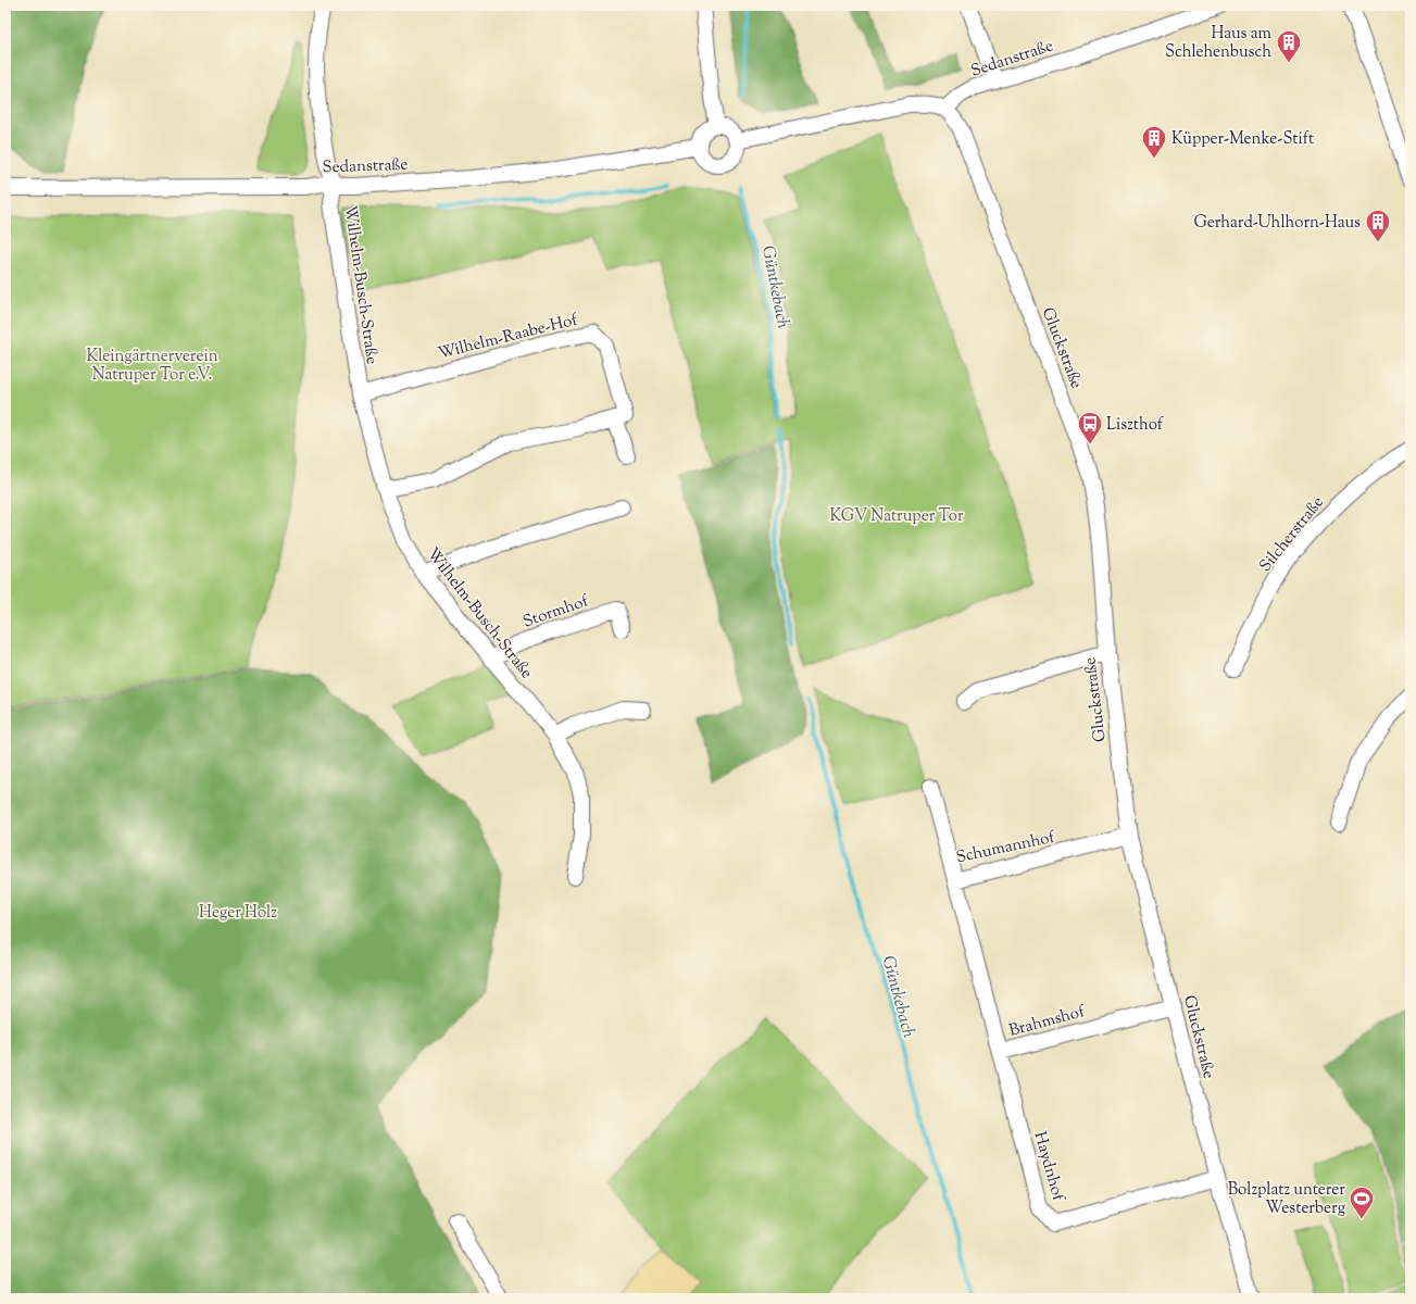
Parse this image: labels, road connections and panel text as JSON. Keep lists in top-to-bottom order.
{
  "streets": {
    "street": [
      "Sedanstraße",
      "Wilhelm-Busch-Straße",
      "Wilhelm-Raabe-Hof",
      "Gluckstraße",
      "Silcherstraße",
      "Stormhof",
      "Schumannhof",
      "Brahmshof",
      "Haydnhof"
    ]
  },
  "crossings": [
    ["Sedanstraße", "Wilhelm-Busch-Straße"],
    ["Sedanstraße", "Gluckstraße"],
    ["Wilhelm-Busch-Straße", "Wilhelm-Raabe-Hof"],
    ["Wilhelm-Busch-Straße", "Stormhof"],
    ["Gluckstraße", "Schumannhof"],
    ["Gluckstraße", "Brahmshof"],
    ["Gluckstraße", "Haydnhof"],
    ["Schumannhof", "Brahmshof"],
    ["Brahmshof", "Haydnhof"]
  ],
  "water": ["Güntkebach"],
  "parks": ["Kleingärtnerverein Natruper Tor e.V.", "KGV Natruper Tor", "Heger Holz"],
  "places": {
    "building": ["Haus am Schlehenbusch", "Küpper-Menke-Stift", "Gerhard-Uhlhorn-Haus"],
    "bus stop": ["Liszthof"],
    "sports": ["Bolzplatz unterer Westerberg"]
  }
}
